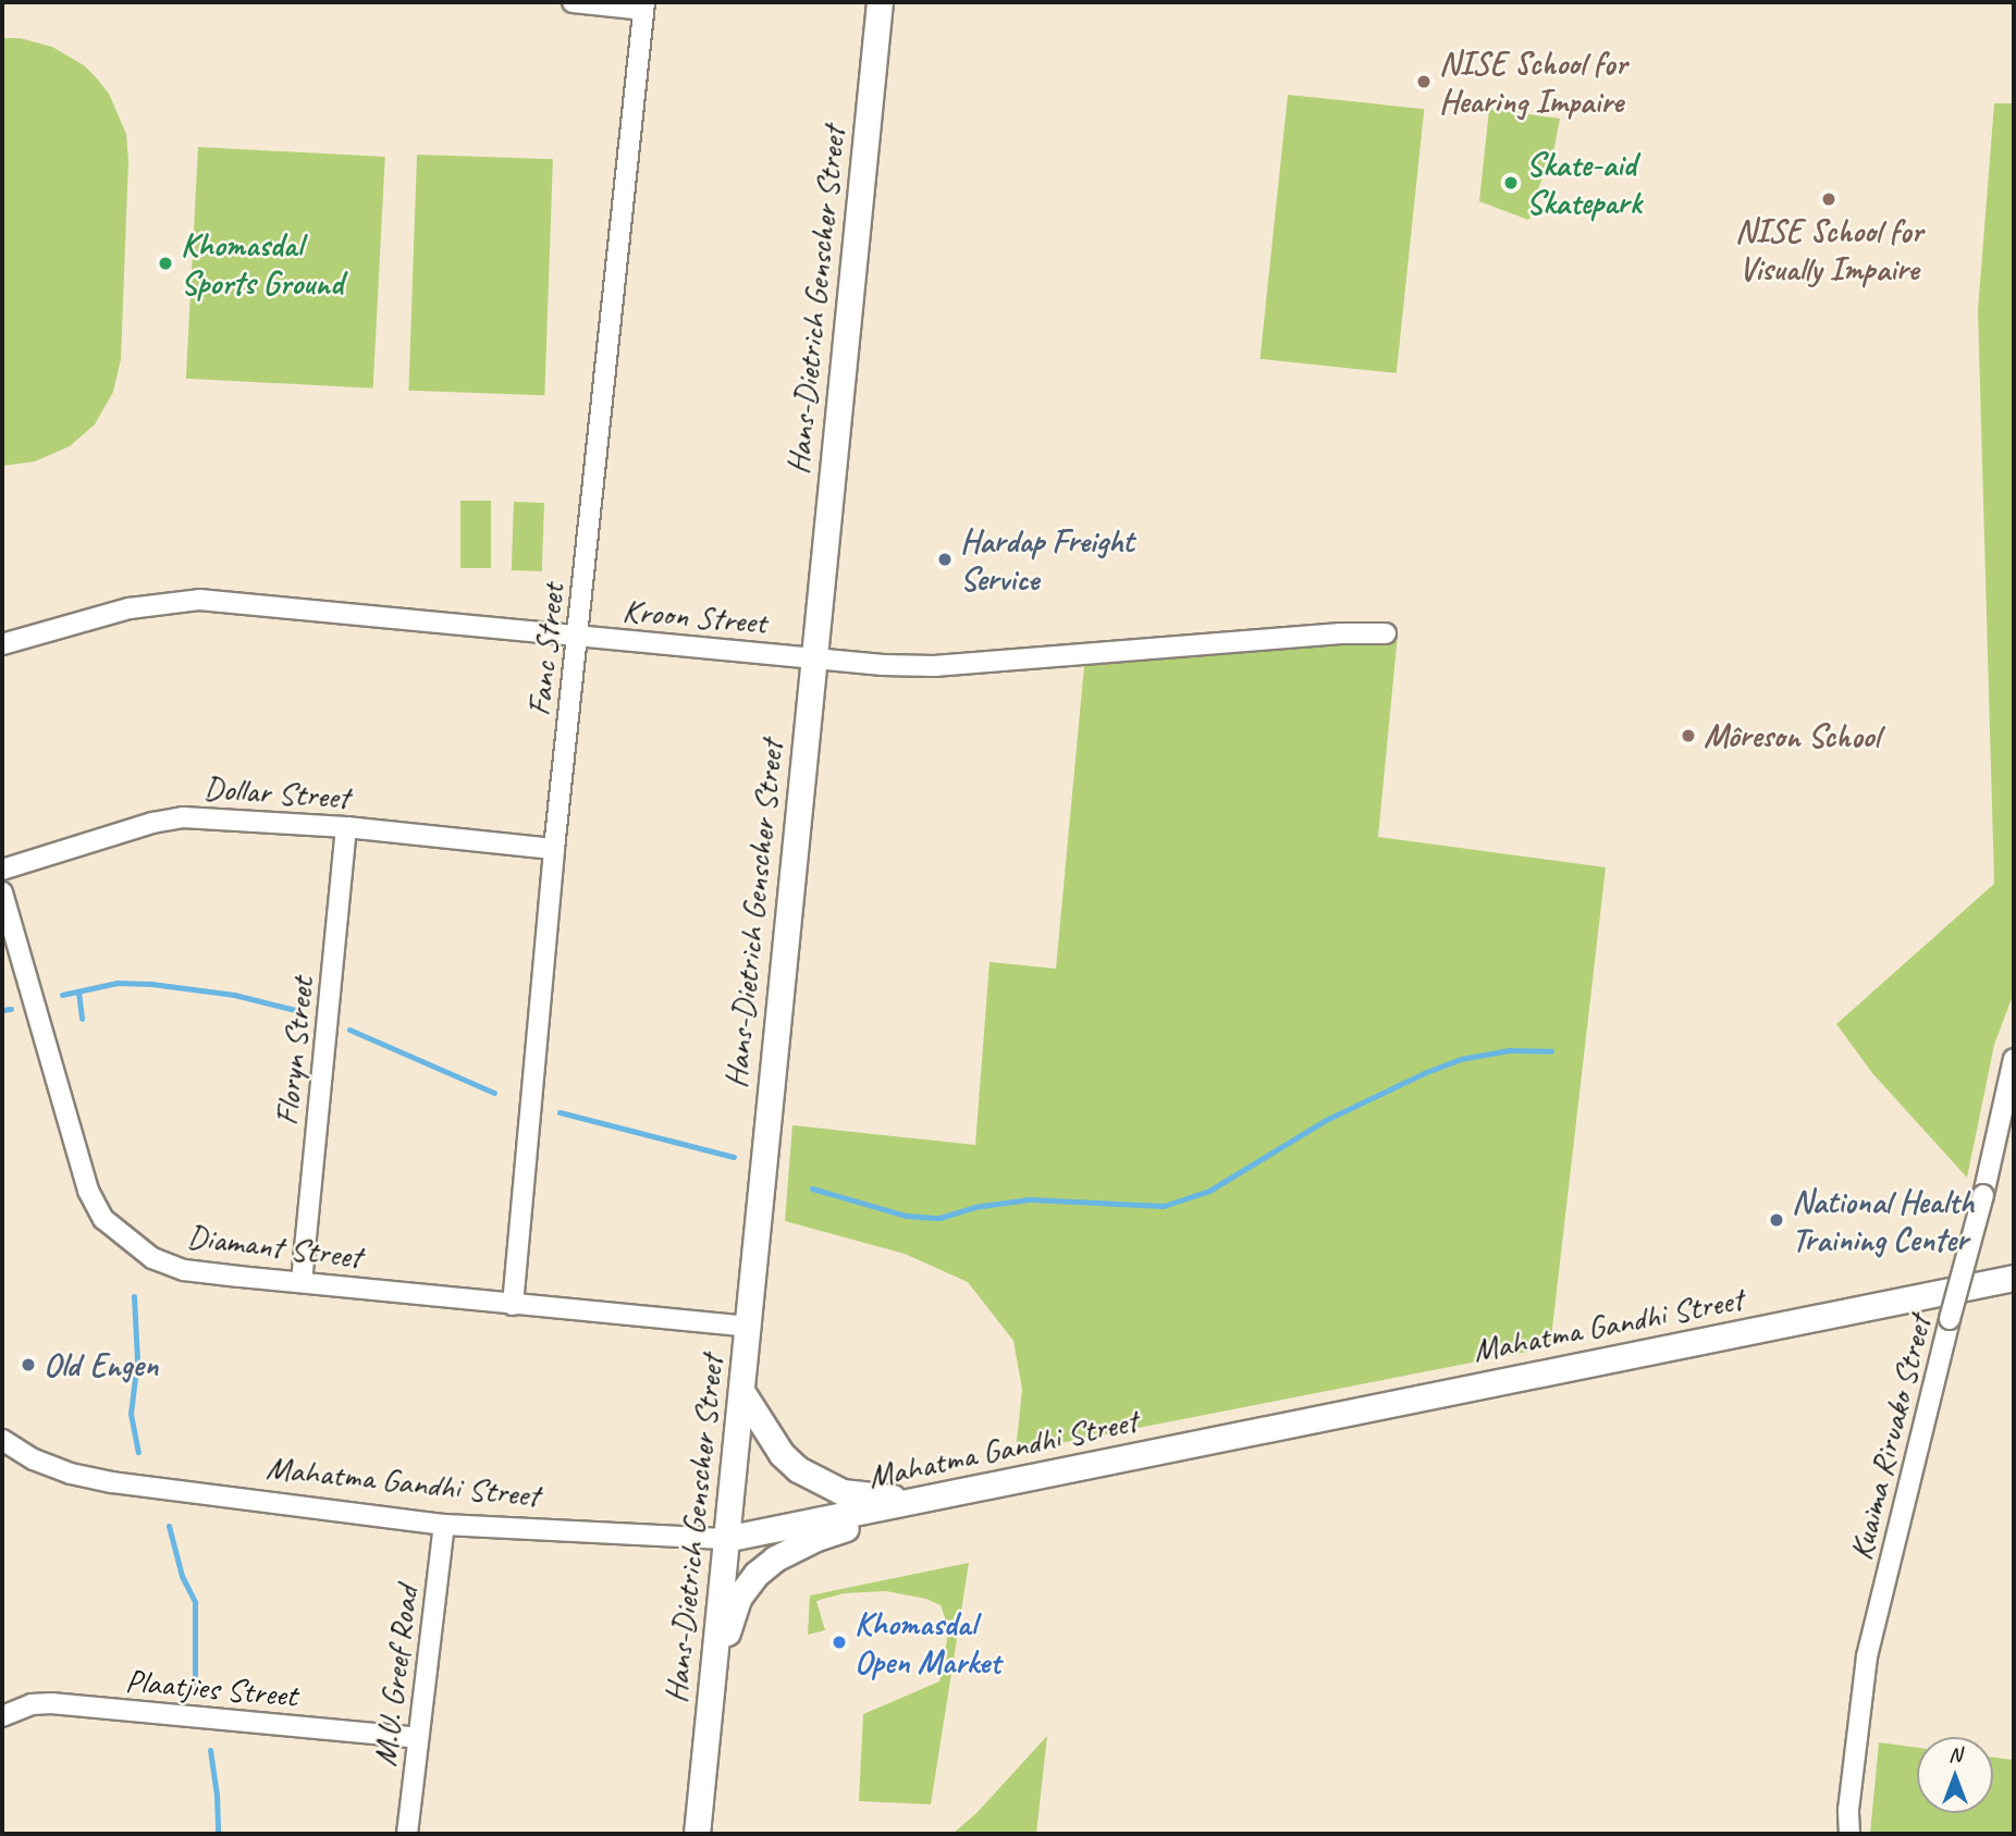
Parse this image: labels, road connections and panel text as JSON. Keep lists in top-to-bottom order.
{
  "streets": {
    "street": [
      "Hans-Dietrich Genscher Street",
      "Kroon Street",
      "Fanc Street",
      "Dollar Street",
      "Floryn Street",
      "Diamant Street",
      "Mahatma Gandhi Street",
      "Kuaima Riruako Street",
      "M.U. Greef Road",
      "Plaatjies Street"
    ]
  },
  "crossings": [
    ["Hans-Dietrich Genscher Street", "Kroon Street"],
    ["Hans-Dietrich Genscher Street", "Diamant Street"],
    ["Hans-Dietrich Genscher Street", "Mahatma Gandhi Street"],
    ["Kroon Street", "Fanc Street"],
    ["Fanc Street", "Dollar Street"],
    ["Fanc Street", "Diamant Street"],
    ["Dollar Street", "Floryn Street"],
    ["Floryn Street", "Diamant Street"],
    ["Mahatma Gandhi Street", "M.U. Greef Road"],
    ["M.U. Greef Road", "Plaatjies Street"]
  ],
  "places": [
    "NISE School for Hearing Impaire",
    "Skate-aid Skatepark",
    "NISE School for Visually Impaire",
    "Khomasdal Sports Ground",
    "Hardap Freight Service",
    "Môreson School",
    "National Health Training Center",
    "Old Engen",
    "Khomasdal Open Market"
  ],
  "north": "top"
}
